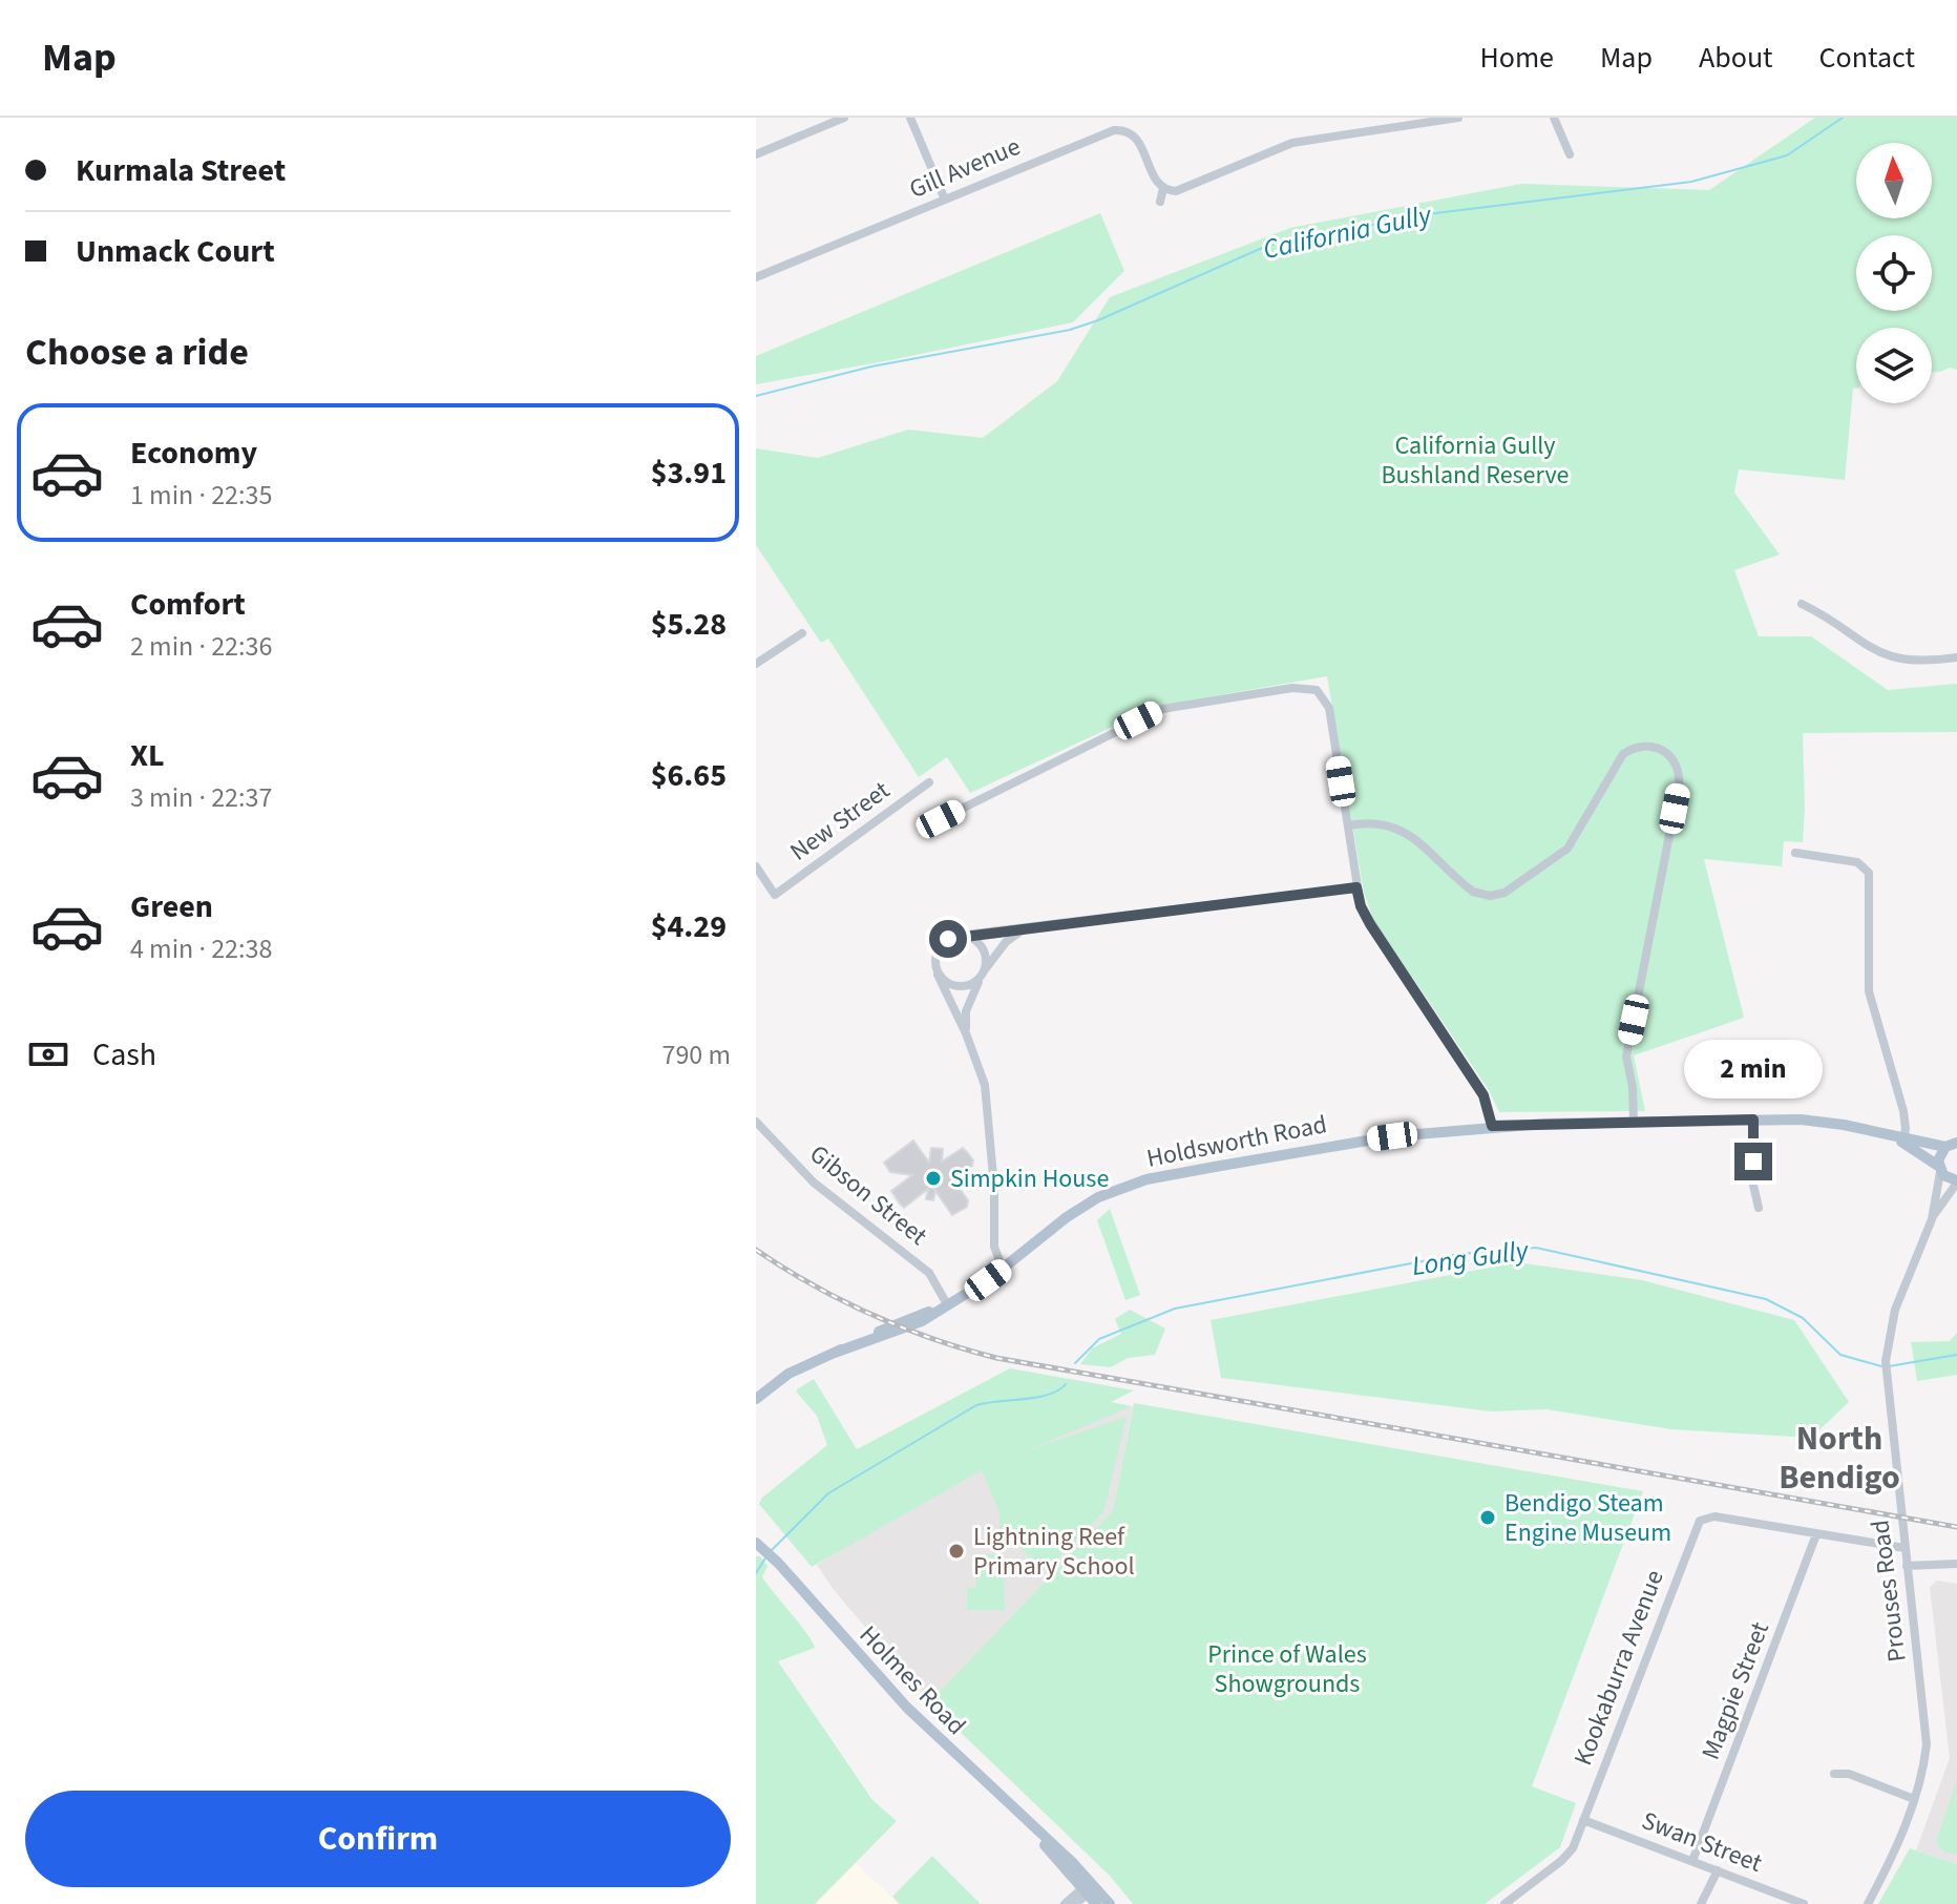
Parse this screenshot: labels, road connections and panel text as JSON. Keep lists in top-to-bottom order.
{
  "streets": {
    "main road": ["Holdsworth Road", "Holmes Road"],
    "street": [
      "Gill Avenue",
      "New Street",
      "Gibson Street",
      "Prouses Road",
      "Kookaburra Avenue",
      "Magpie Street",
      "Swan Street"
    ]
  },
  "crossings": [
    ["Holdsworth Road", "Gibson Street"],
    ["Holdsworth Road", "Prouses Road"],
    ["Prouses Road", "Kookaburra Avenue"],
    ["Kookaburra Avenue", "Magpie Street"],
    ["Kookaburra Avenue", "Swan Street"],
    ["Magpie Street", "Swan Street"]
  ],
  "districts": ["North Bendigo"],
  "water": ["California Gully", "Long Gully"],
  "parks": ["California Gully Bushland Reserve", "Prince of Wales Showgrounds"],
  "places": ["Simpkin House", "Bendigo Steam Engine Museum", "Lightning Reef Primary School"],
  "north": "top",
  "page": {
    "header": "Map",
    "nav": [
      "Home",
      "Map",
      "About",
      "Contact"
    ],
    "banner": ["Kurmala Street", "Unmack Court"],
    "heading": "Choose a ride",
    "list": [
      {
        "name": "Economy",
        "note": "1 min · 22:35",
        "value": "$3.91"
      },
      {
        "name": "Comfort",
        "note": "2 min · 22:36",
        "value": "$5.28"
      },
      {
        "name": "XL",
        "note": "3 min · 22:37",
        "value": "$6.65"
      },
      {
        "name": "Green",
        "note": "4 min · 22:38",
        "value": "$4.29"
      }
    ],
    "pay": ["Cash", "790 m"],
    "bubble": "2 min",
    "buttons": "Confirm"
  }
}
